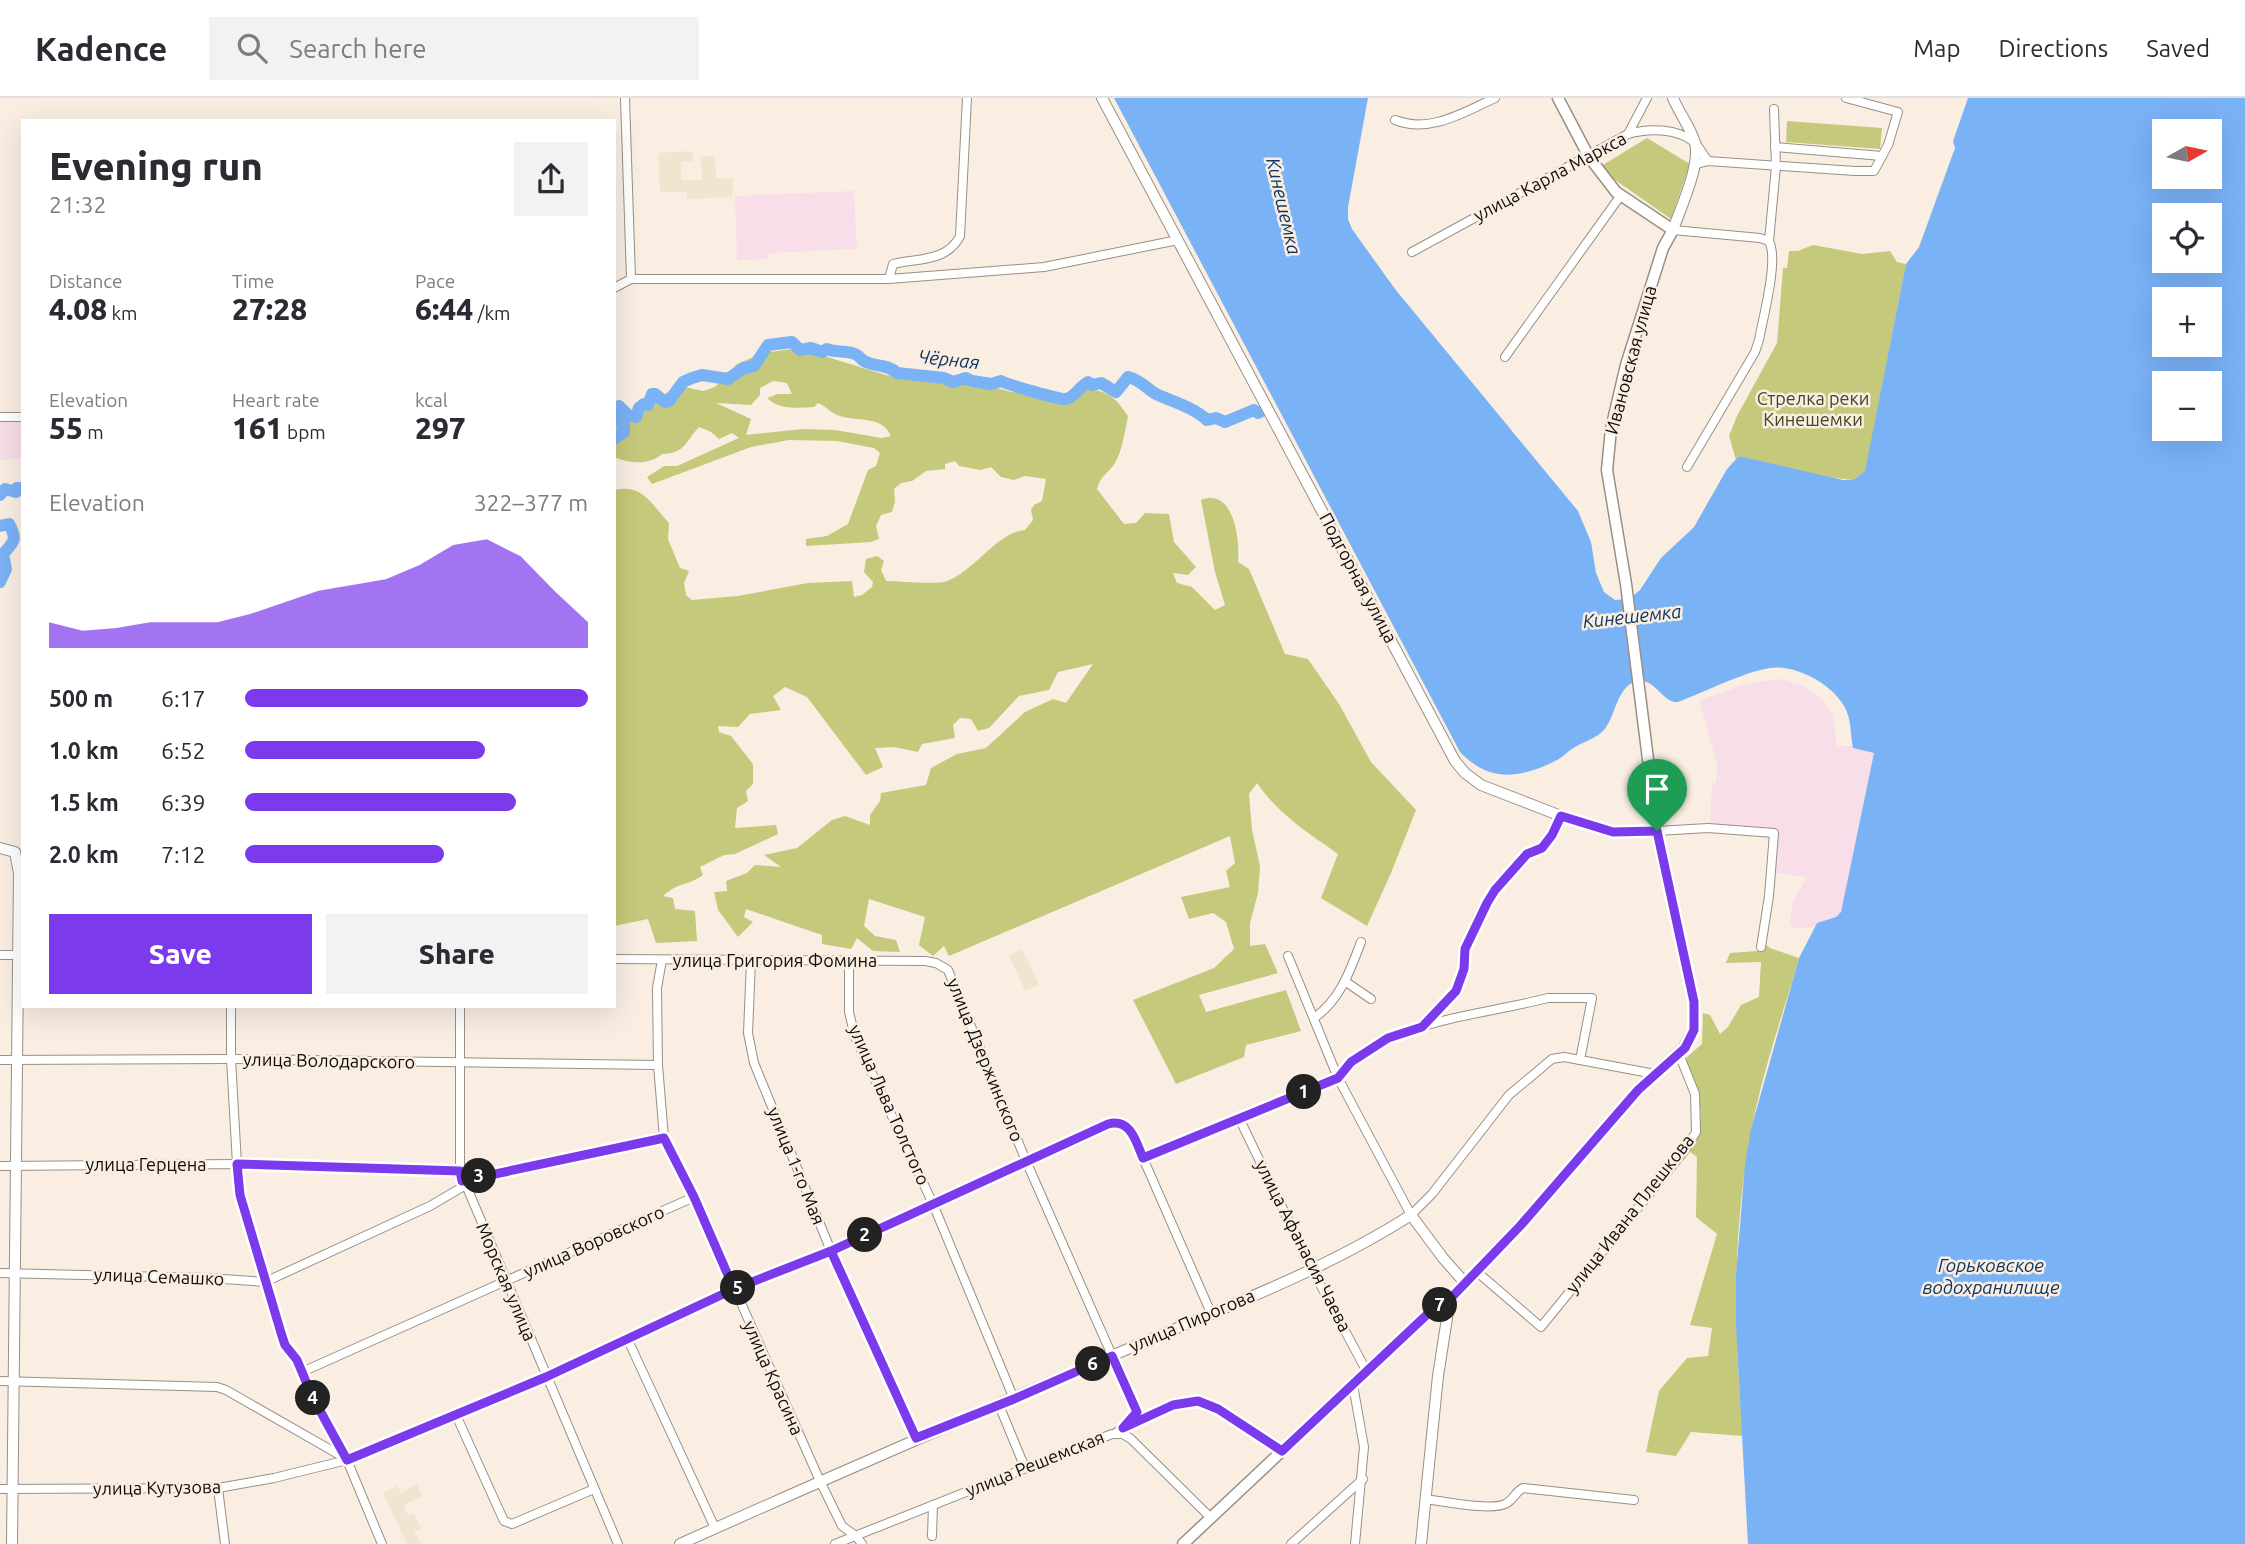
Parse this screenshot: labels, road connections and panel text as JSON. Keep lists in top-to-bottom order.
{
  "streets": {
    "main road": ["Ивановская улица"],
    "street": [
      "улица Карла Маркса",
      "Подгорная улица",
      "улица Григория Фомина",
      "улица Дзержинского",
      "улица Володарского",
      "улица Льва Толстого",
      "улица Герцена",
      "улица 1-го Мая",
      "улица Ивана Плешкова",
      "улица Воровского",
      "улица Афанасия Чаева",
      "улица Семашко",
      "Морская улица",
      "улица Пирогова",
      "улица Красина",
      "улица Решемская",
      "улица Кутузова"
    ]
  },
  "crossings": [
    ["улица Карла Маркса", "Ивановская улица"],
    ["Ивановская улица", "Подгорная улица"],
    ["Ивановская улица", "улица Ивана Плешкова"],
    ["улица Григория Фомина", "улица Дзержинского"],
    ["улица Григория Фомина", "улица Льва Толстого"],
    ["улица Григория Фомина", "улица 1-го Мая"],
    ["улица Григория Фомина", "улица Красина"],
    ["улица Дзержинского", "улица Пирогова"],
    ["улица Дзержинского", "улица Кутузова"],
    ["улица Володарского", "Морская улица"],
    ["улица Володарского", "улица Красина"],
    ["улица Льва Толстого", "улица Пирогова"],
    ["улица Льва Толстого", "улица Кутузова"],
    ["улица Герцена", "улица Семашко"],
    ["улица Герцена", "Морская улица"],
    ["улица Герцена", "улица Красина"],
    ["улица 1-го Мая", "улица Пирогова"],
    ["улица 1-го Мая", "улица Кутузова"],
    ["улица Воровского", "Морская улица"],
    ["улица Воровского", "улица Красина"],
    ["улица Афанасия Чаева", "улица Пирогова"],
    ["улица Семашко", "Морская улица"],
    ["Морская улица", "улица Кутузова"],
    ["улица Пирогова", "улица Красина"],
    ["улица Красина", "улица Решемская"],
    ["улица Красина", "улица Кутузова"]
  ],
  "water": ["Кинешемка", "Чёрная", "Горьковское водохранилище"],
  "parks": ["Стрелка реки Кинешемки"],
  "north": "right",
  "page": {
    "header": "Kadence",
    "search": "Search here",
    "nav": ["Map", "Directions", "Saved"],
    "map_buttons": ["+", "−"],
    "heading": ["Evening run", "21:32"],
    "stats": [
      ["Distance", "4.08 km"],
      ["Time", "27:28"],
      ["Pace", "6:44 /km"],
      ["Elevation", "55 m"],
      ["Heart rate", "161 bpm"],
      ["kcal", "297"]
    ],
    "chart": ["Elevation", "322–377 m"],
    "list": [
      {
        "name": "500 m",
        "note": "6:17"
      },
      {
        "name": "1.0 km",
        "note": "6:52"
      },
      {
        "name": "1.5 km",
        "note": "6:39"
      },
      {
        "name": "2.0 km",
        "note": "7:12"
      }
    ],
    "buttons": ["Save", "Share"],
    "pins": [
      "1",
      "3",
      "2",
      "5",
      "7",
      "6",
      "4"
    ]
  }
}
